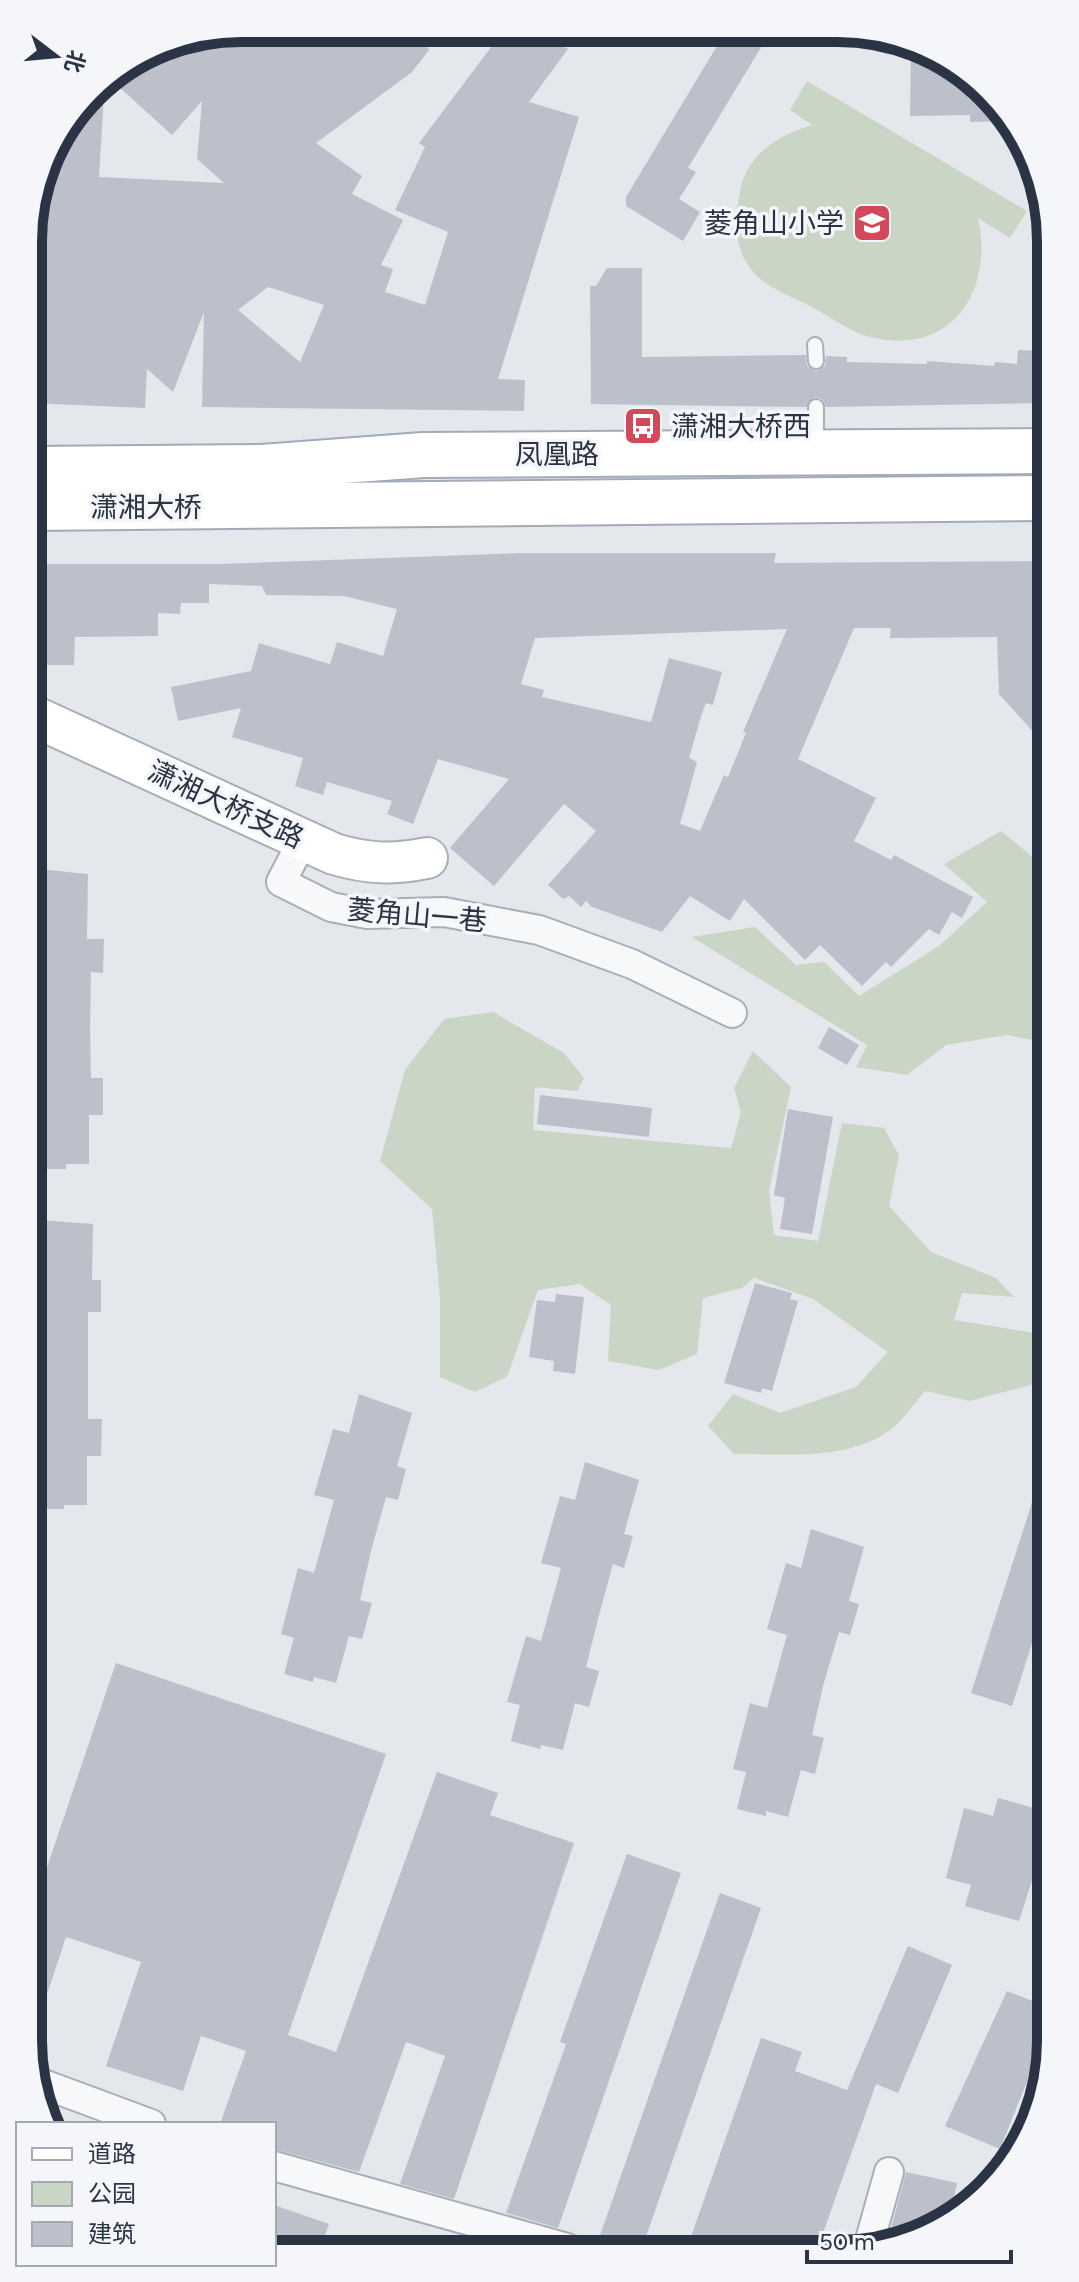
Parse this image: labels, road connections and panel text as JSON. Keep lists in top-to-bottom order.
{
  "streets": {
    "main road": ["凤凰路", "潇湘大桥"],
    "street": ["潇湘大桥支路", "菱角山一巷"]
  },
  "crossings": [
    ["凤凰路", "潇湘大桥"],
    ["潇湘大桥支路", "菱角山一巷"]
  ],
  "places": {
    "school or university": ["菱角山小学"],
    "bus stop": ["潇湘大桥西"]
  },
  "legend": ["道路", "公园", "建筑"],
  "scale_bar": "50 m",
  "north": "right"
}
